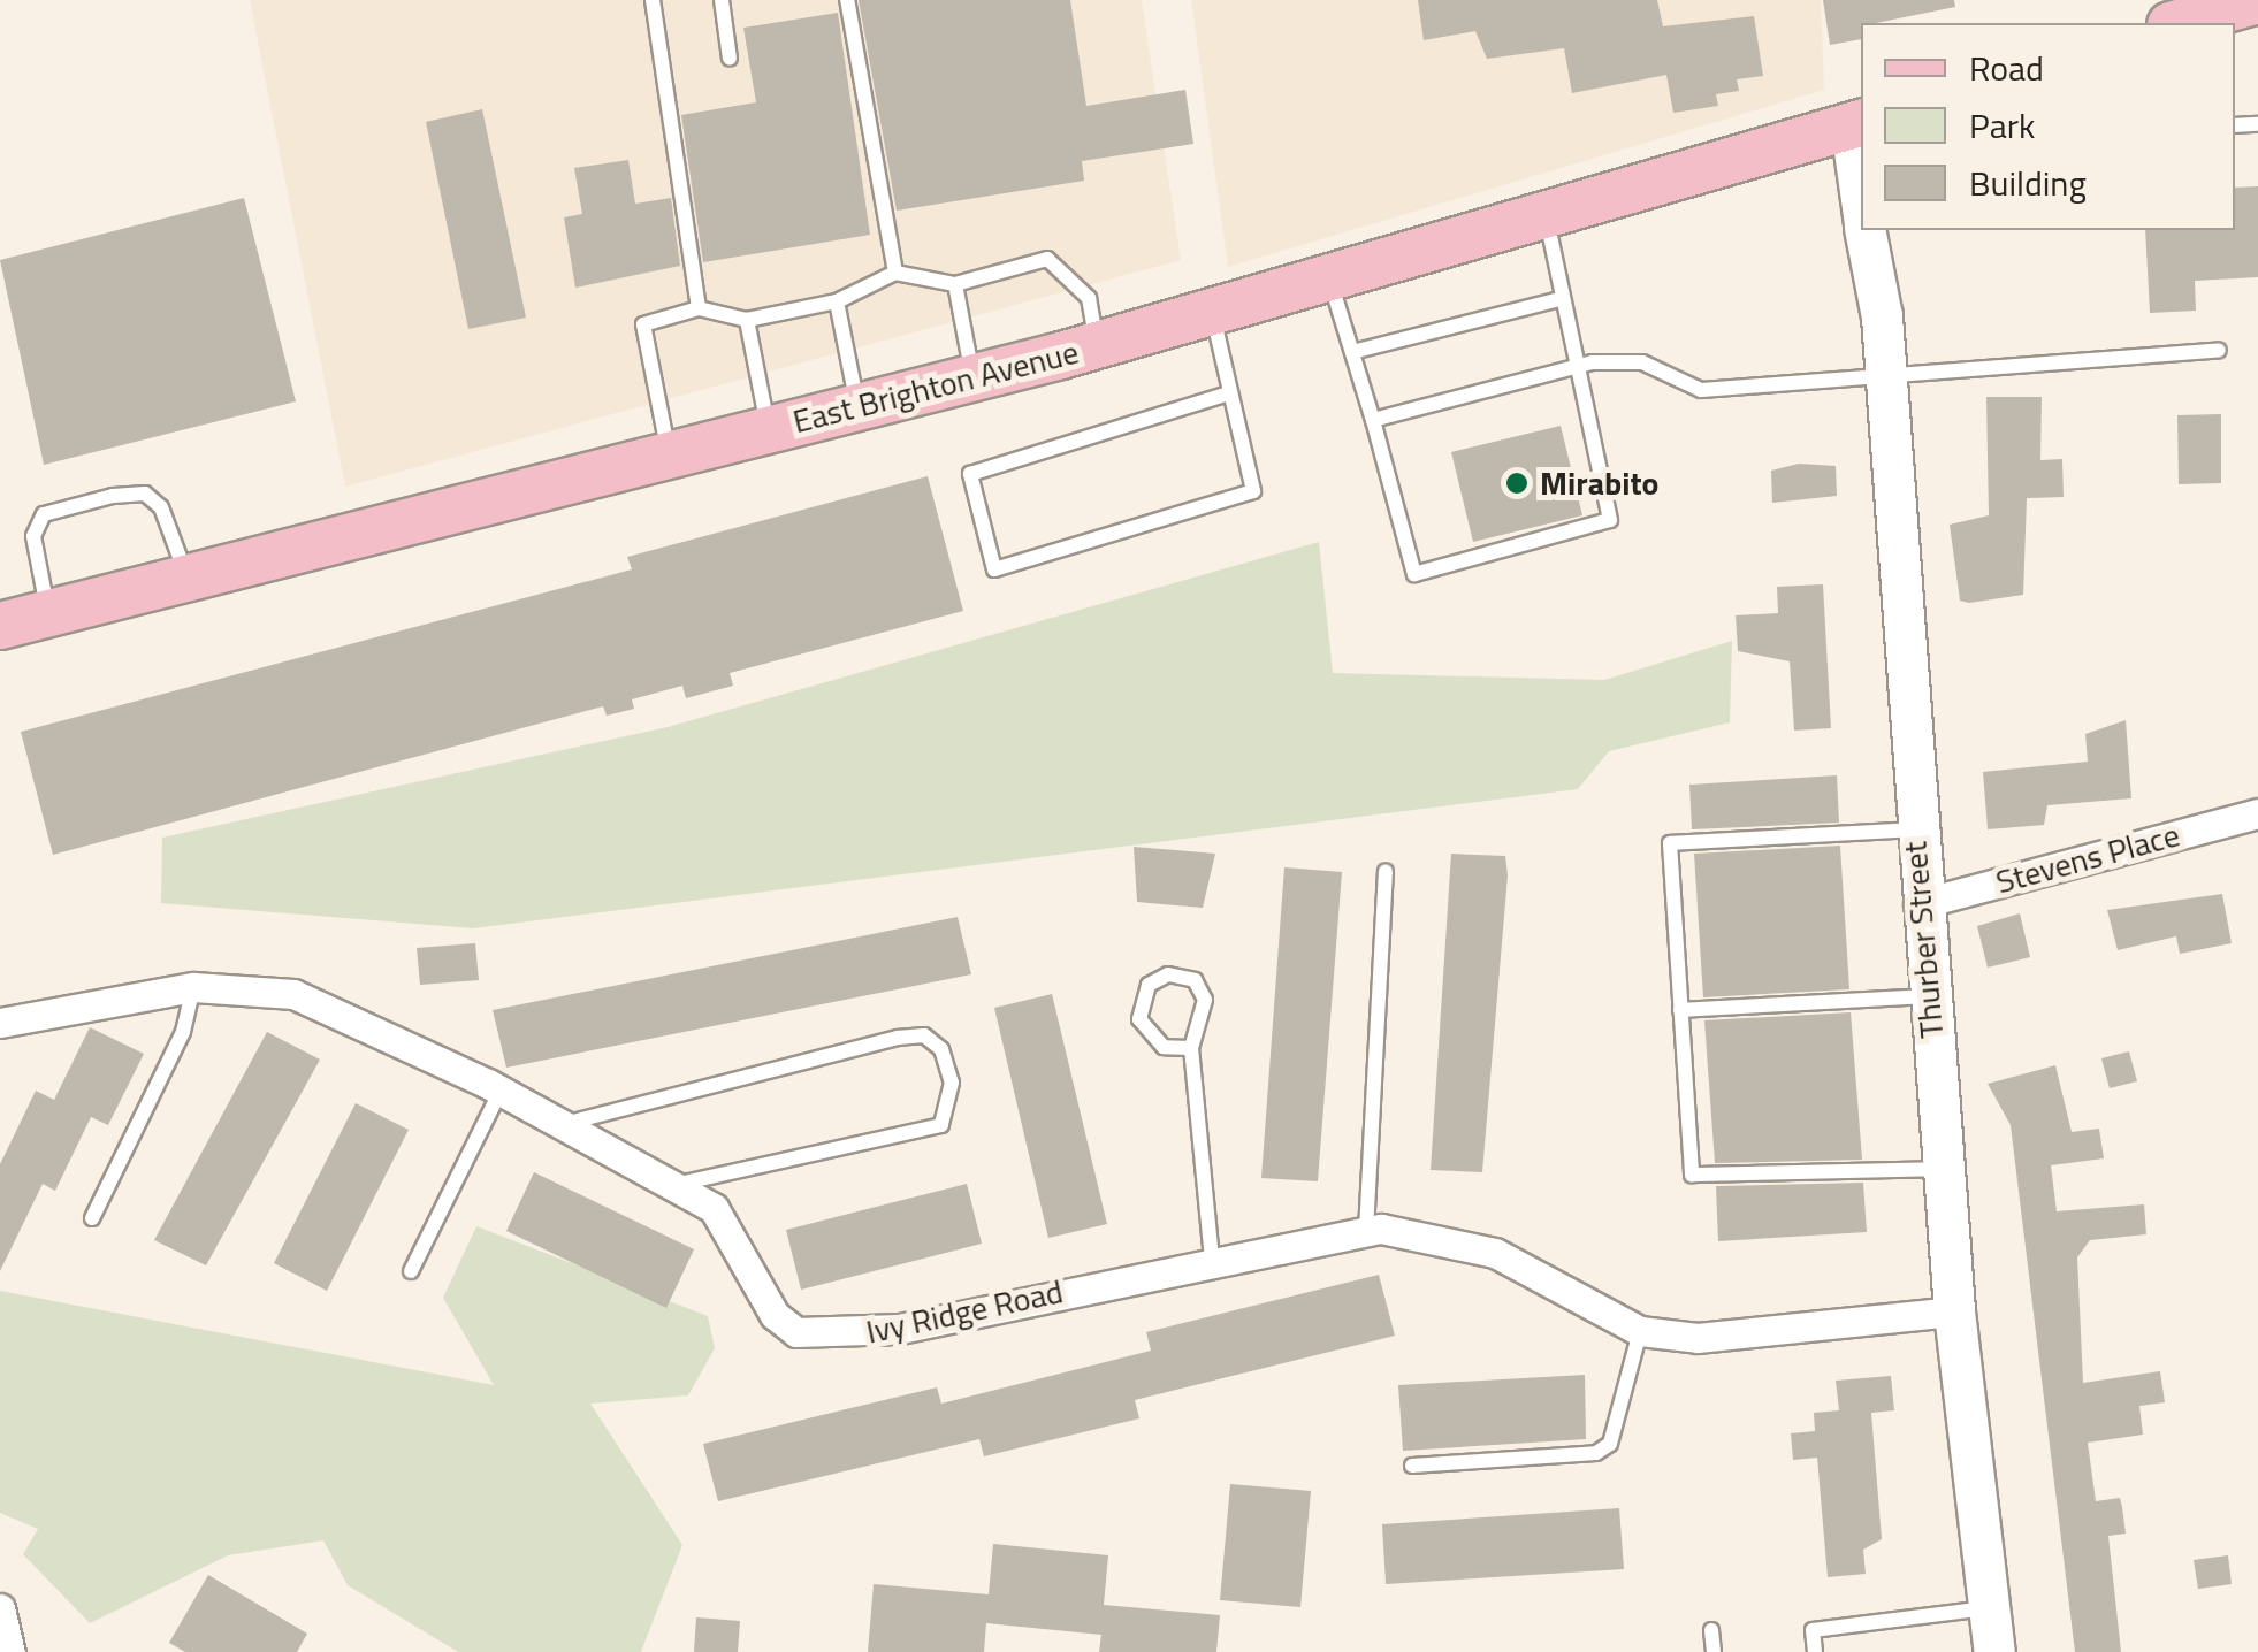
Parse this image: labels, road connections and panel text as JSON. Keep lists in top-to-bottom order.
{
  "streets": {
    "main road": ["East Brighton Avenue"],
    "street": ["Stevens Place", "Thurber Street", "Ivy Ridge Road"]
  },
  "crossings": [
    ["East Brighton Avenue", "Thurber Street"],
    ["Stevens Place", "Thurber Street"],
    ["Thurber Street", "Ivy Ridge Road"]
  ],
  "places": ["Mirabito"],
  "legend": ["Road", "Park", "Building"]
}
